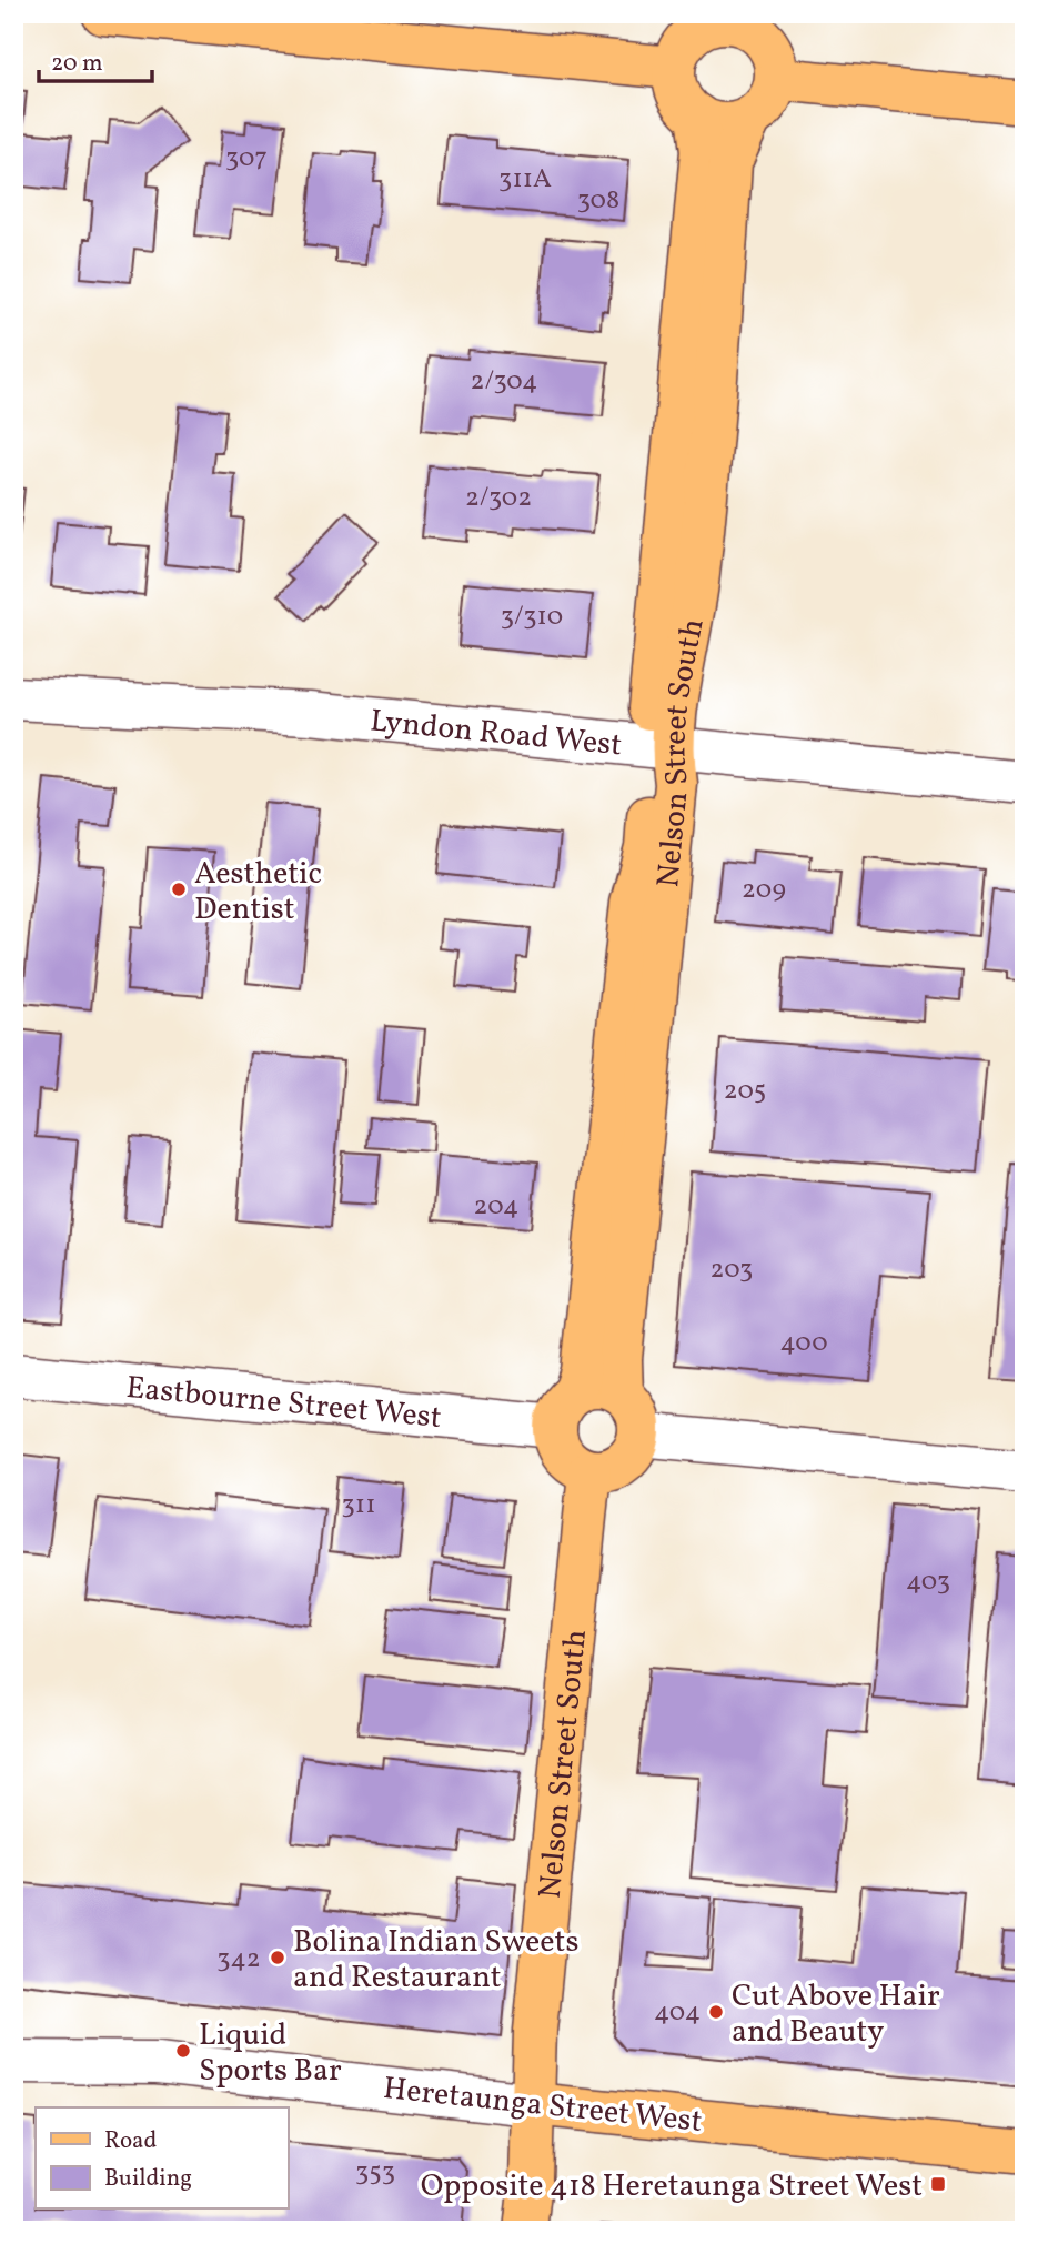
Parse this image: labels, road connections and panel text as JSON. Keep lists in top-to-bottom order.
{
  "streets": {
    "main road": ["Nelson Street South", "Heretaunga Street West"],
    "street": ["Lyndon Road West", "Eastbourne Street West"]
  },
  "crossings": [
    ["Lyndon Road West", "Nelson Street South"],
    ["Nelson Street South", "Eastbourne Street West"],
    ["Nelson Street South", "Heretaunga Street West"]
  ],
  "places": {
    "other": [
      "Aesthetic Dentist",
      "Bolina Indian Sweets and Restaurant",
      "Cut Above Hair and Beauty",
      "Liquid Sports Bar"
    ],
    "transit": ["Opposite 418 Heretaunga Street West"]
  },
  "house_numbers": [
    "307",
    "311A",
    "308",
    "2/304",
    "2/302",
    "3/310",
    "209",
    "205",
    "204",
    "203",
    "400",
    "311",
    "403",
    "342",
    "404",
    "353"
  ],
  "legend": ["Road", "Building"],
  "scale_bar": "20 m"
}
